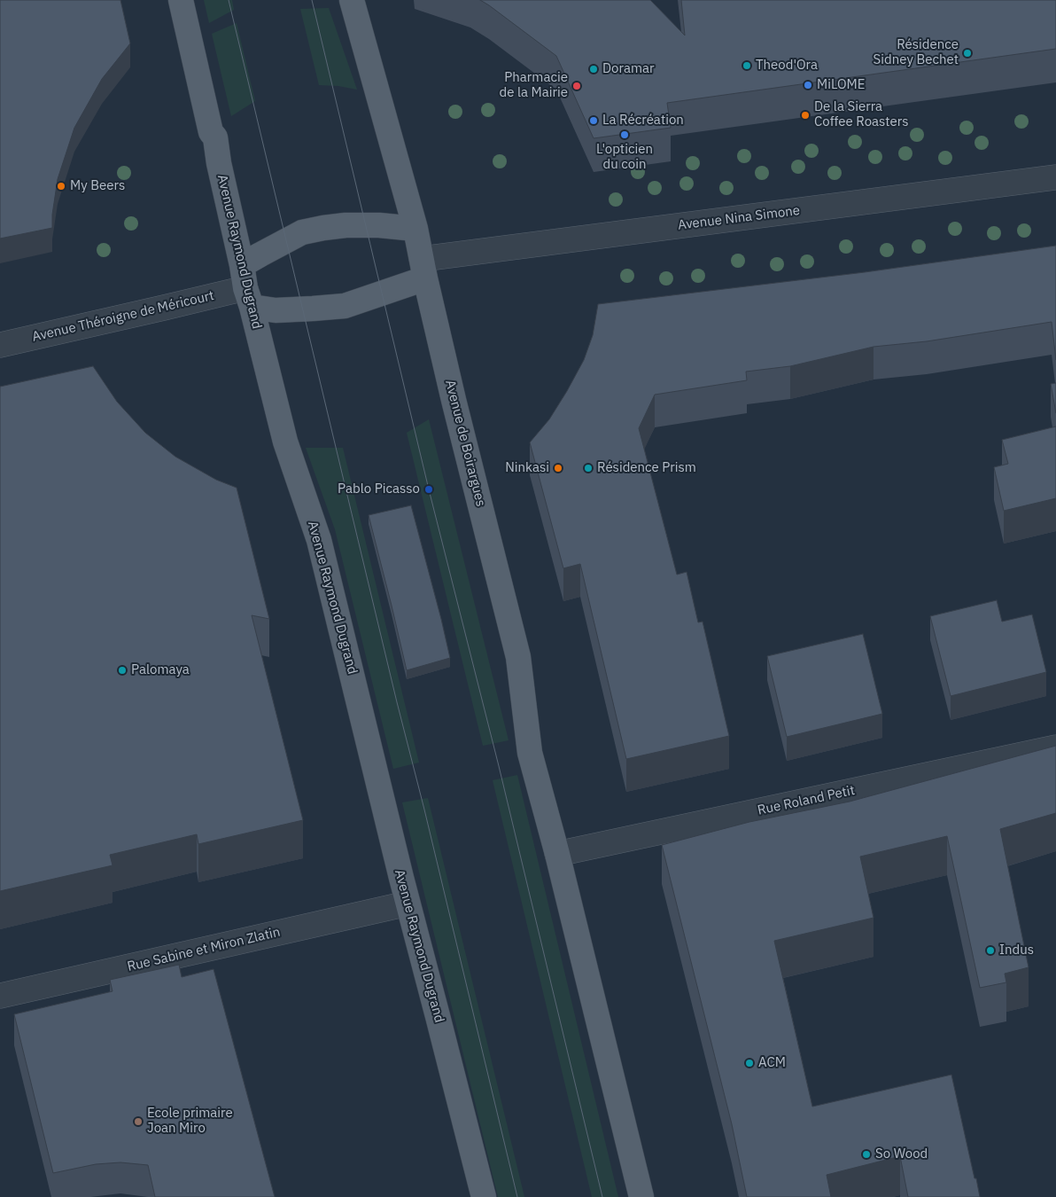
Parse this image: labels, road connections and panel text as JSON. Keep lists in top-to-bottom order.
{
  "streets": {
    "main road": ["Avenue Raymond Dugrand", "Avenue de Boirargues"],
    "street": [
      "Avenue Nina Simone",
      "Avenue Théroigne de Méricourt",
      "Rue Roland Petit",
      "Rue Sabine et Miron Zlatin"
    ]
  },
  "crossings": [
    ["Avenue Nina Simone", "Avenue de Boirargues"],
    ["Avenue Raymond Dugrand", "Avenue Théroigne de Méricourt"],
    ["Avenue Raymond Dugrand", "Rue Sabine et Miron Zlatin"],
    ["Avenue de Boirargues", "Rue Roland Petit"]
  ],
  "places": [
    "Résidence Sidney Bechet",
    "Theod'Ora",
    "Doramar",
    "MiLOME",
    "Pharmacie de la Mairie",
    "De la Sierra Coffee Roasters",
    "La Récréation",
    "L'opticien du coin",
    "My Beers",
    "Ninkasi",
    "Résidence Prism",
    "Pablo Picasso",
    "Palomaya",
    "Indus",
    "ACM",
    "Ecole primaire Joan Miro",
    "So Wood"
  ]
}
